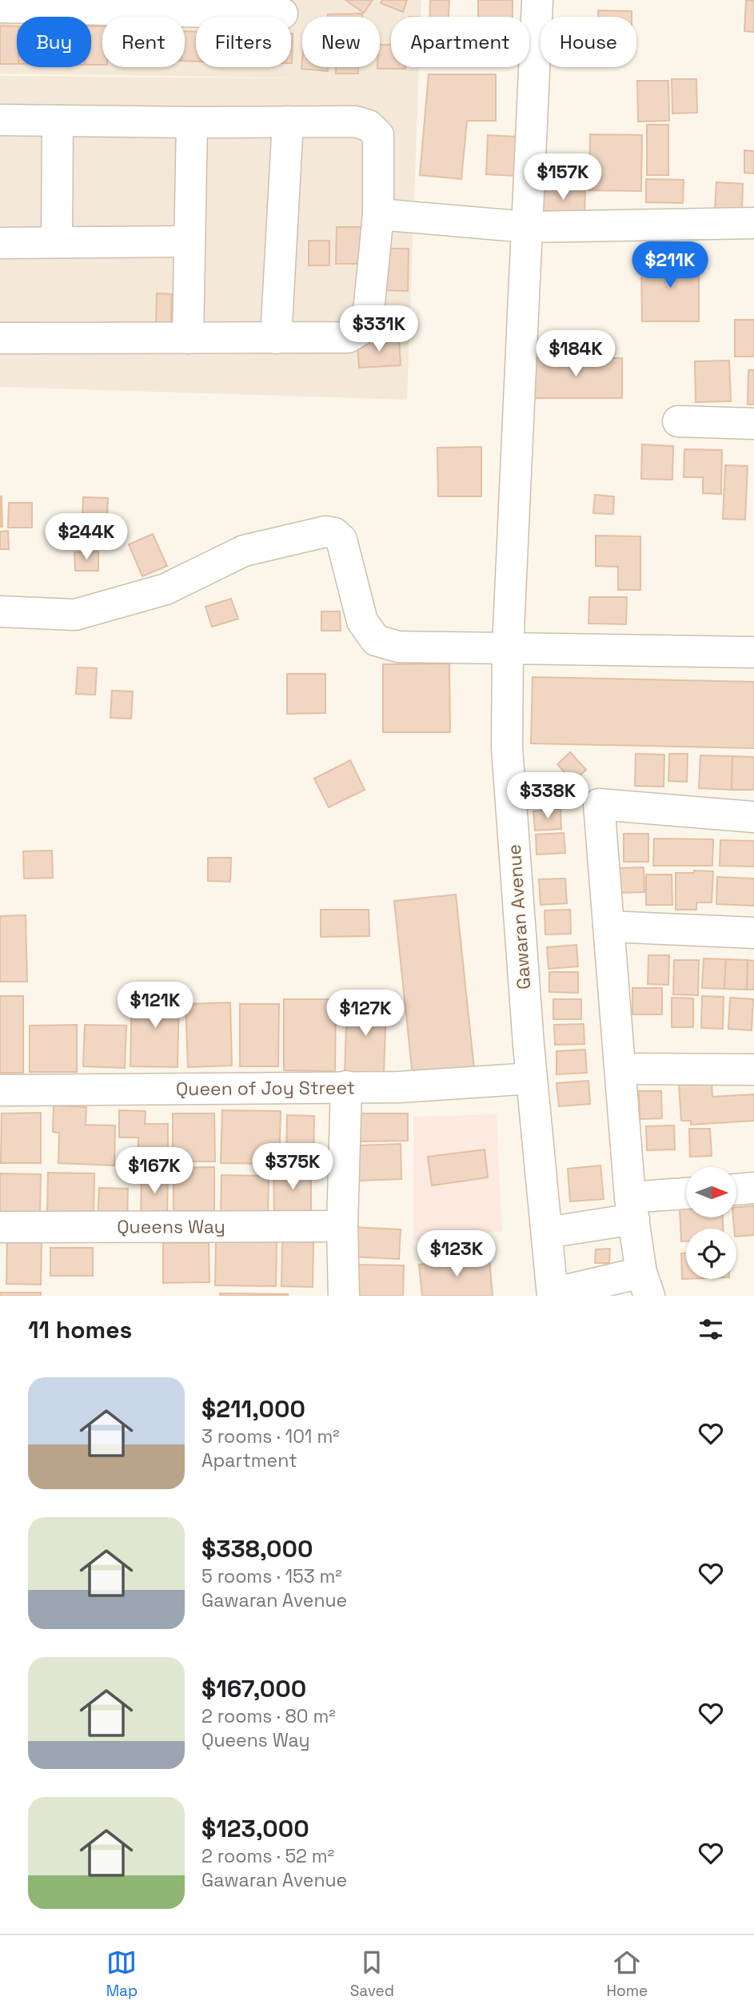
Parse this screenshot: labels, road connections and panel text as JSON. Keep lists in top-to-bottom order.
{
  "streets": {
    "street": ["Gawaran Avenue", "Queen of Joy Street", "Queens Way"]
  },
  "crossings": [
    ["Gawaran Avenue", "Queen of Joy Street"]
  ],
  "north": "right",
  "page": {
    "chip": [
      "Buy",
      "Rent",
      "Filters",
      "New",
      "Apartment",
      "House"
    ],
    "price": [
      "$157K",
      "$211K",
      "$331K",
      "$184K",
      "$244K",
      "$338K",
      "$121K",
      "$127K",
      "$375K",
      "$167K",
      "$123K"
    ],
    "heading": "11 homes",
    "list": [
      {
        "name": "$211,000",
        "note": "3 rooms · 101 m² · Apartment"
      },
      {
        "name": "$338,000",
        "note": "5 rooms · 153 m² · Gawaran Avenue"
      },
      {
        "name": "$167,000",
        "note": "2 rooms · 80 m² · Queens Way"
      },
      {
        "name": "$123,000",
        "note": "2 rooms · 52 m² · Gawaran Avenue"
      }
    ],
    "tabs": ["Map", "Saved", "Home"]
  }
}
